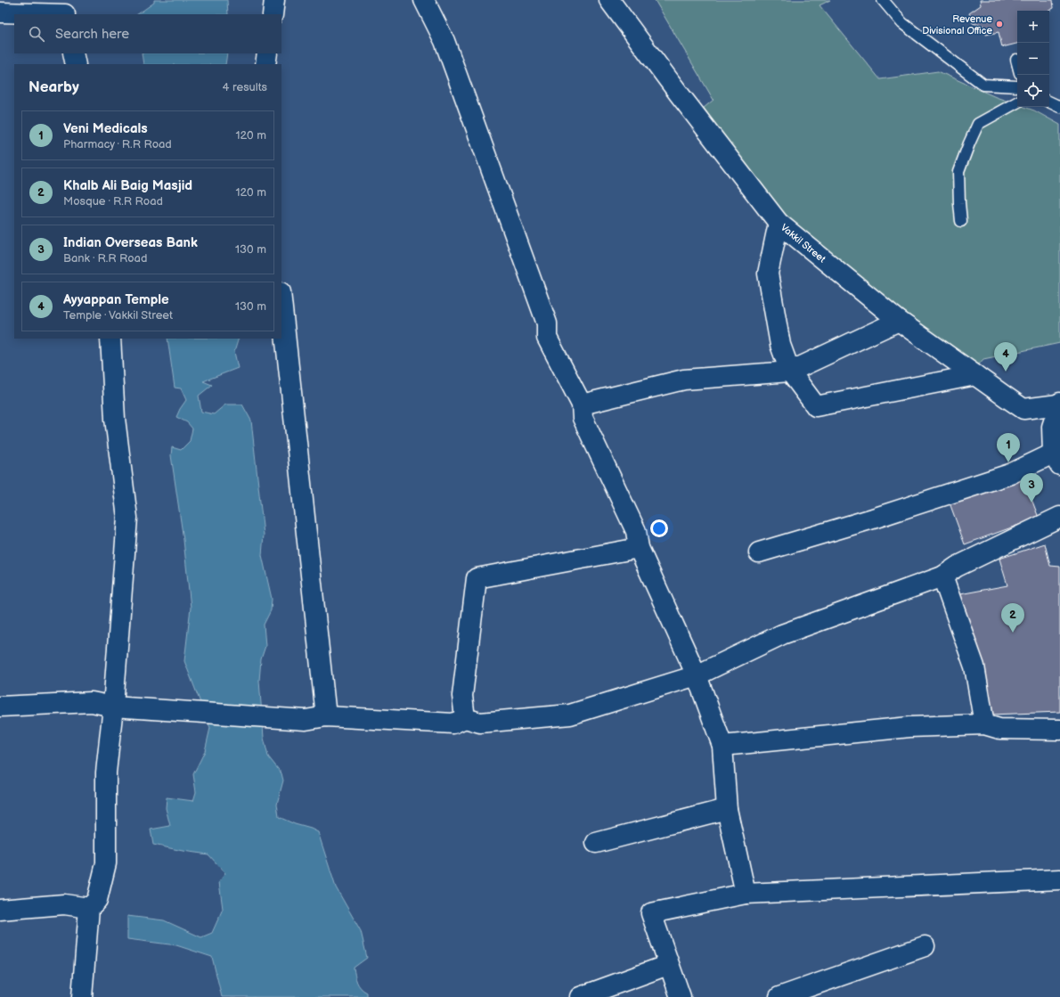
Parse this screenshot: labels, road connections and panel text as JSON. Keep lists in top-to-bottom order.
{
  "streets": {
    "street": ["Vakkil Street"]
  },
  "places": ["Revenue Divisional Office"],
  "page": {
    "map_buttons": ["+", "−"],
    "search": "Search here",
    "heading": ["Nearby", "4 results"],
    "list": [
      {
        "mark": "1",
        "name": "Veni Medicals",
        "note": "Pharmacy · R.R Road",
        "value": "120 m"
      },
      {
        "mark": "2",
        "name": "Khalb Ali Baig Masjid",
        "note": "Mosque · R.R Road",
        "value": "120 m"
      },
      {
        "mark": "3",
        "name": "Indian Overseas Bank",
        "note": "Bank · R.R Road",
        "value": "130 m"
      },
      {
        "mark": "4",
        "name": "Ayyappan Temple",
        "note": "Temple · Vakkil Street",
        "value": "130 m"
      }
    ],
    "pins": [
      "4",
      "1",
      "3",
      "2"
    ]
  }
}
